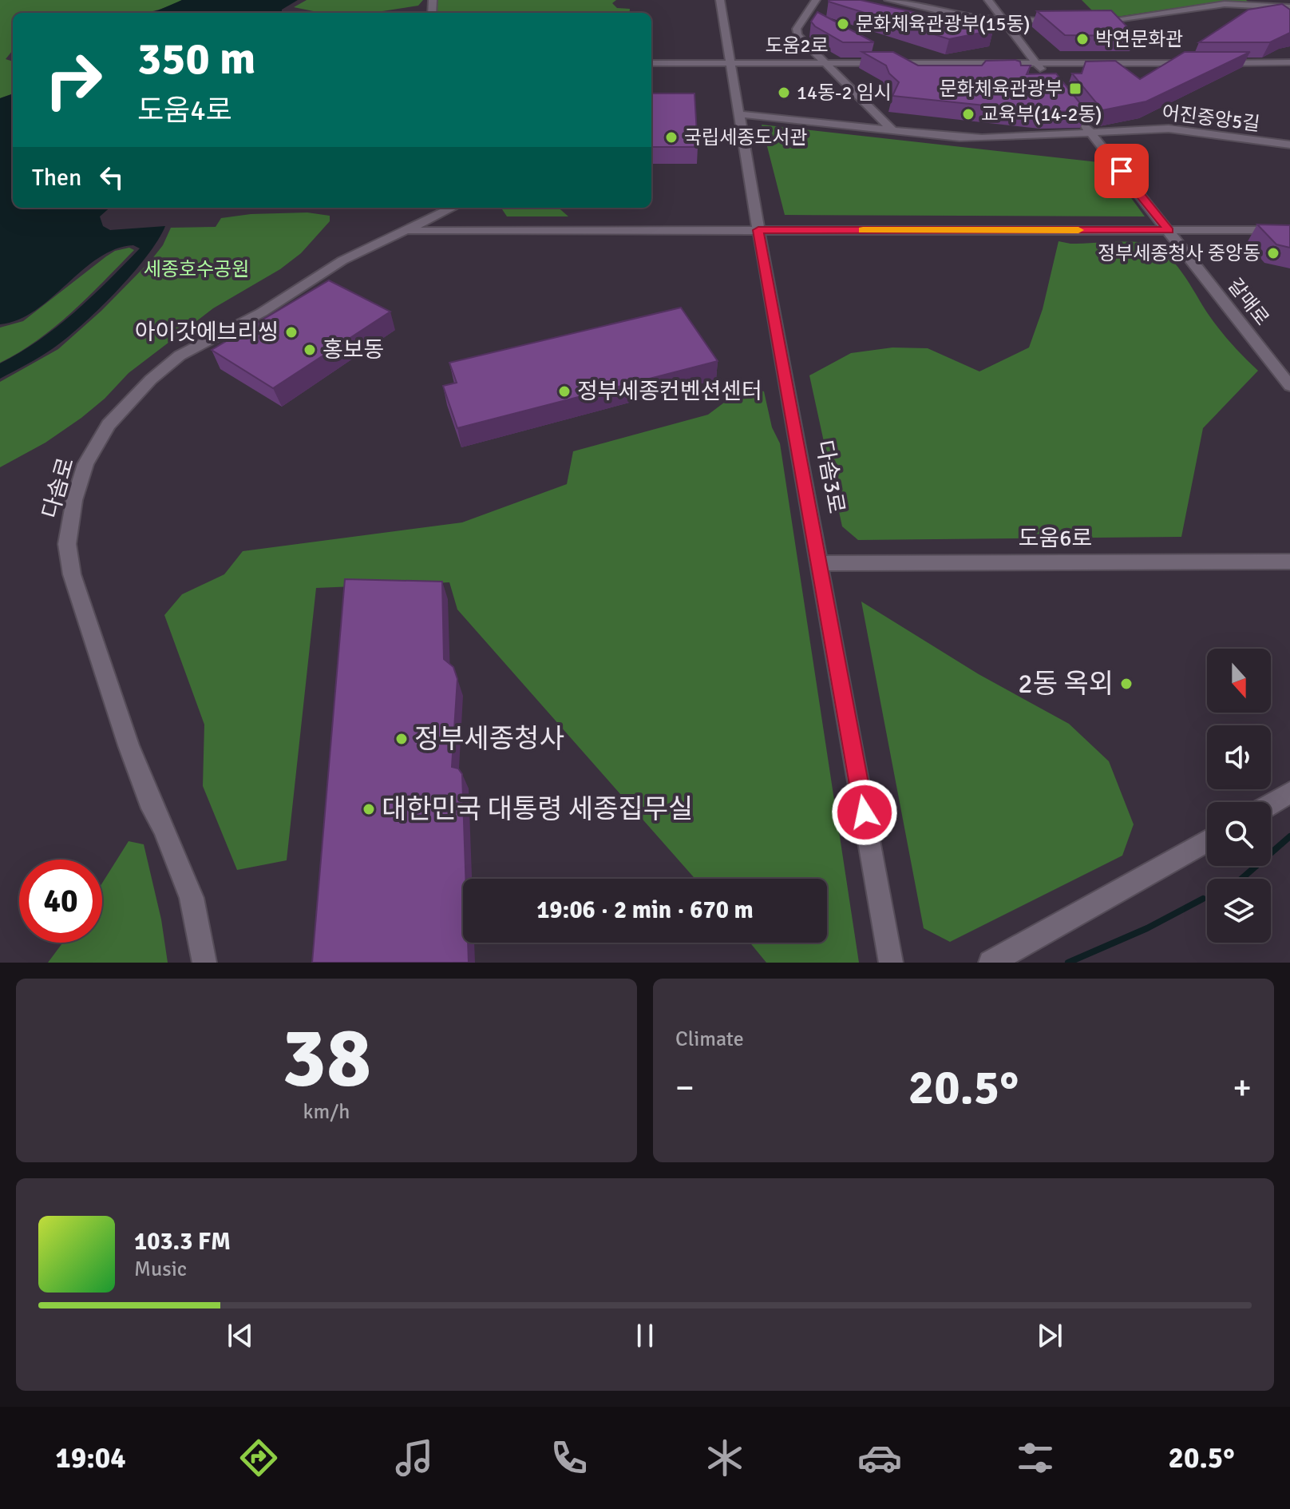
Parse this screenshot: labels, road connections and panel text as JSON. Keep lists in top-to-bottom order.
{
  "streets": {
    "street": [
      "도움2로",
      "어진중앙5길",
      "갈매로",
      "다솜3로",
      "다솜로",
      "도움6로"
    ]
  },
  "crossings": [
    ["도움2로", "다솜3로"],
    ["어진중앙5길", "갈매로"],
    ["어진중앙5길", "다솜3로"],
    ["다솜3로", "도움6로"]
  ],
  "parks": ["세종호수공원"],
  "places": {
    "other": [
      "문화체육관광부(15동)",
      "박연문화관",
      "14동-2 임시",
      "교육부(14-2동)",
      "국립세종도서관",
      "정부세종청사 중앙동",
      "아이갓에브리씽",
      "홍보동",
      "정부세종컨벤션센터",
      "2동 옥외",
      "정부세종청사",
      "대한민국 대통령 세종집무실"
    ],
    "transit": ["문화체육관광부"]
  },
  "north": "bottom",
  "page": {
    "turn": ["350 m", "도움4로"],
    "then": "Then",
    "limit": "40",
    "trip": "19:06 · 2 min · 670 m",
    "tile": [
      ["38", "km/h"],
      "Climate"
    ],
    "heat": ["−", "20.5°", "+"],
    "song": ["103.3 FM", "Music"],
    "tabs": ["19:04", "20.5°"]
  }
}
